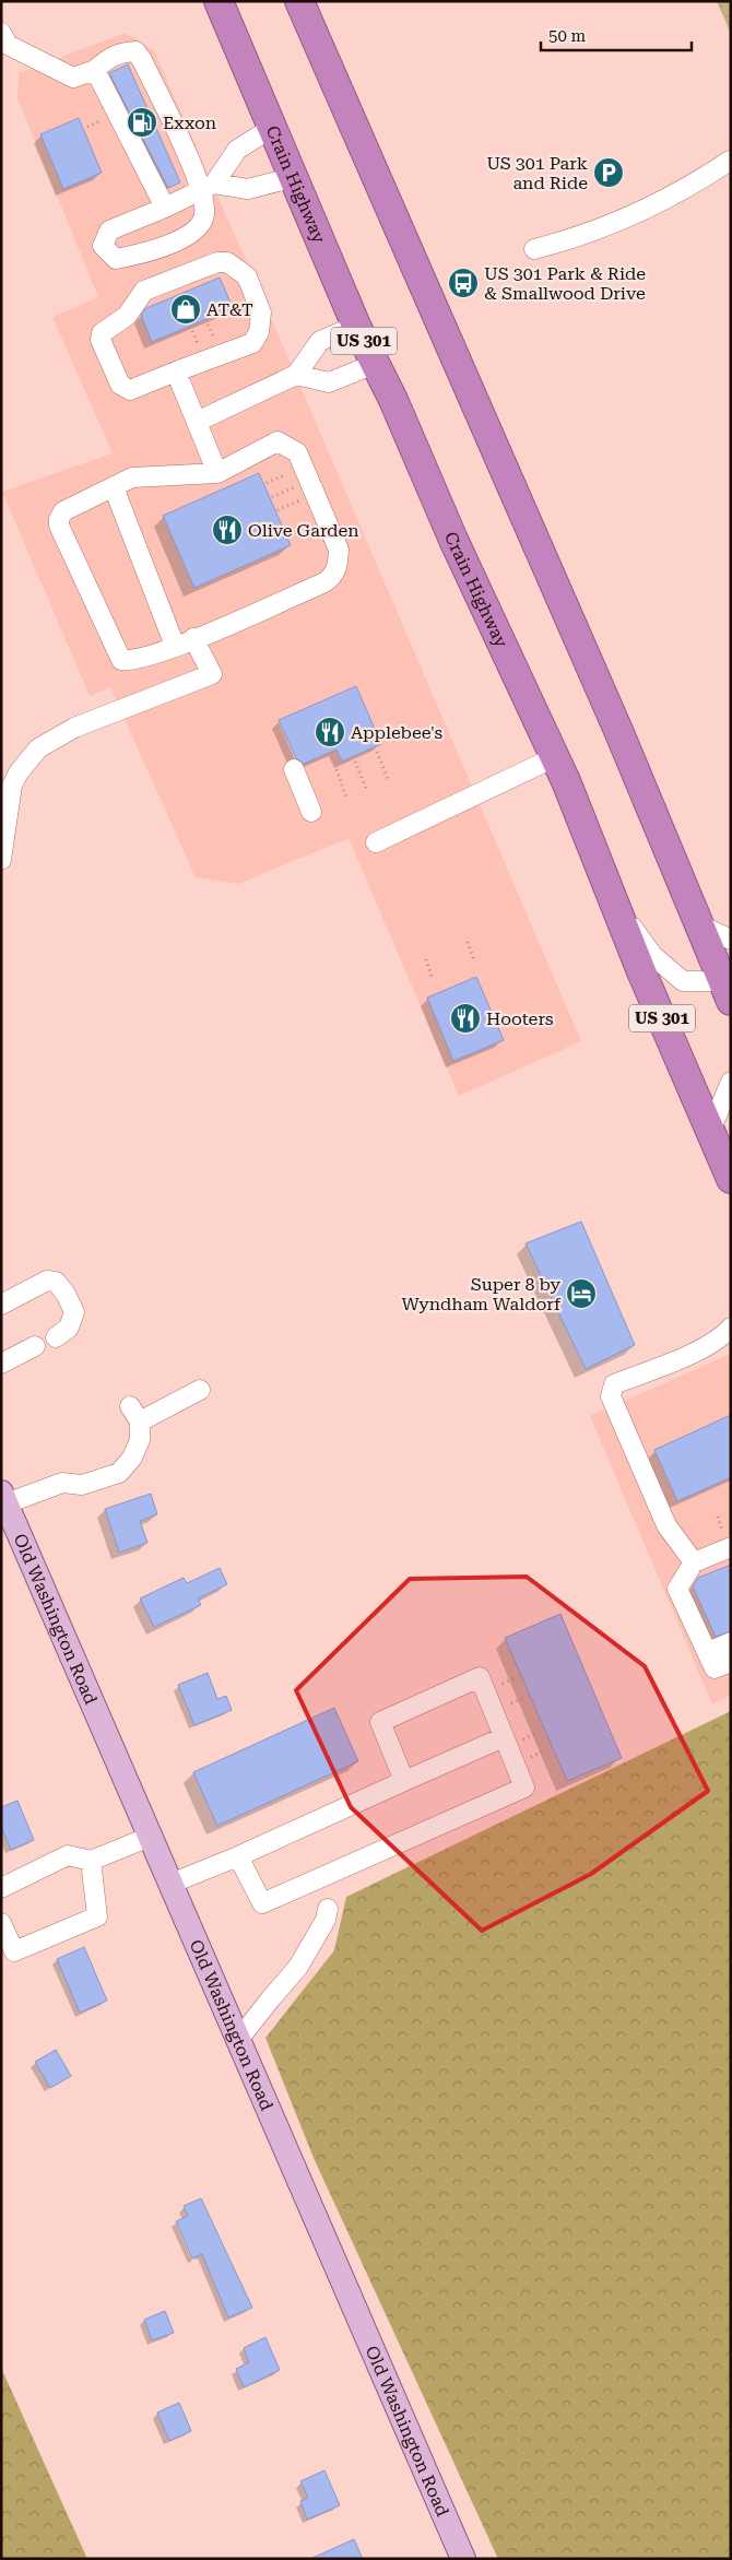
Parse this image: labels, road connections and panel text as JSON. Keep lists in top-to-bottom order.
{
  "streets": {
    "highway": ["Crain Highway", "US 301"],
    "main road": ["Old Washington Road"]
  },
  "places": {
    "fuel station": ["Exxon"],
    "parking": ["US 301 Park and Ride"],
    "bus stop": ["US 301 Park & Ride & Smallwood Drive"],
    "shop": ["AT&T"],
    "restaurant": ["Olive Garden", "Applebee's", "Hooters"],
    "hotel": ["Super 8 by Wyndham Waldorf"]
  },
  "scale_bar": "50 m"
}
